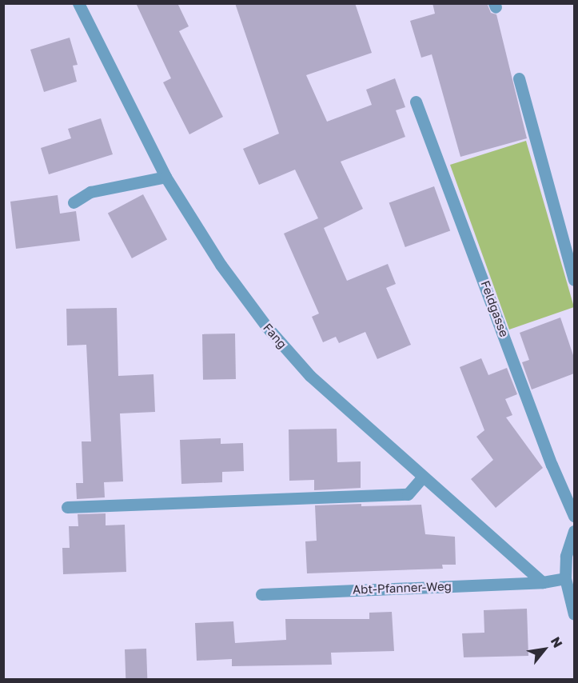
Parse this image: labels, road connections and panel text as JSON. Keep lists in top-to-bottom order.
{
  "streets": {
    "street": ["Feldgasse", "Fang", "Abt-Pfanner-Weg"]
  },
  "crossings": [
    ["Fang", "Abt-Pfanner-Weg"]
  ],
  "north": "top right"
}
